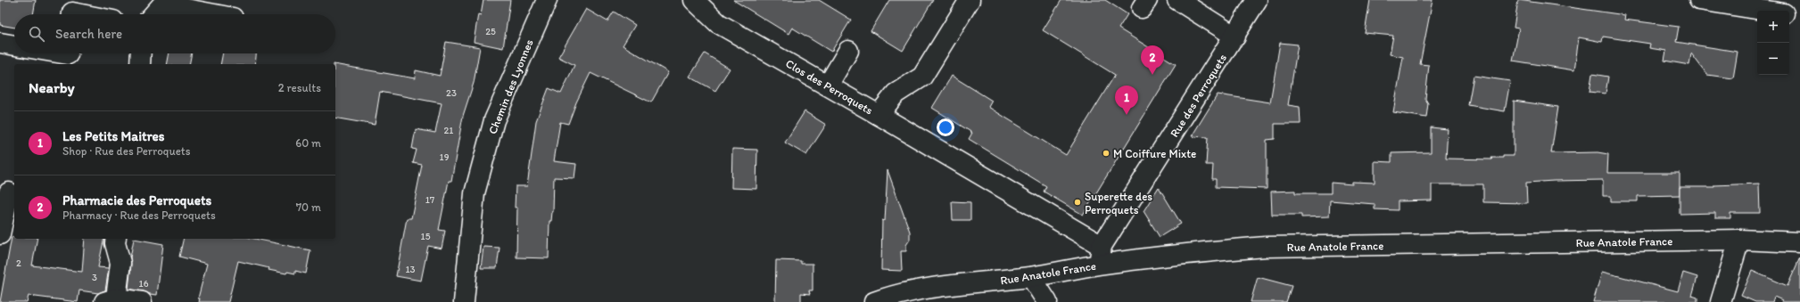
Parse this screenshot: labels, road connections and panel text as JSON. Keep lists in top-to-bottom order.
{
  "streets": {
    "street": [
      "Chemin des Lyonnes",
      "Clos des Perroquets",
      "Rue des Perroquets",
      "Rue Anatole France"
    ]
  },
  "crossings": [
    ["Rue des Perroquets", "Rue Anatole France"]
  ],
  "places": ["M Coiffure Mixte", "Superette des Perroquets"],
  "house_numbers": [
    "25",
    "23",
    "21",
    "19",
    "17",
    "15",
    "2",
    "13",
    "3",
    "16"
  ],
  "page": {
    "map_buttons": ["+", "−"],
    "search": "Search here",
    "pins": ["2", "1"],
    "heading": ["Nearby", "2 results"],
    "list": [
      {
        "mark": "1",
        "name": "Les Petits Maitres",
        "note": "Shop · Rue des Perroquets",
        "value": "60 m"
      },
      {
        "mark": "2",
        "name": "Pharmacie des Perroquets",
        "note": "Pharmacy · Rue des Perroquets",
        "value": "70 m"
      }
    ]
  }
}
